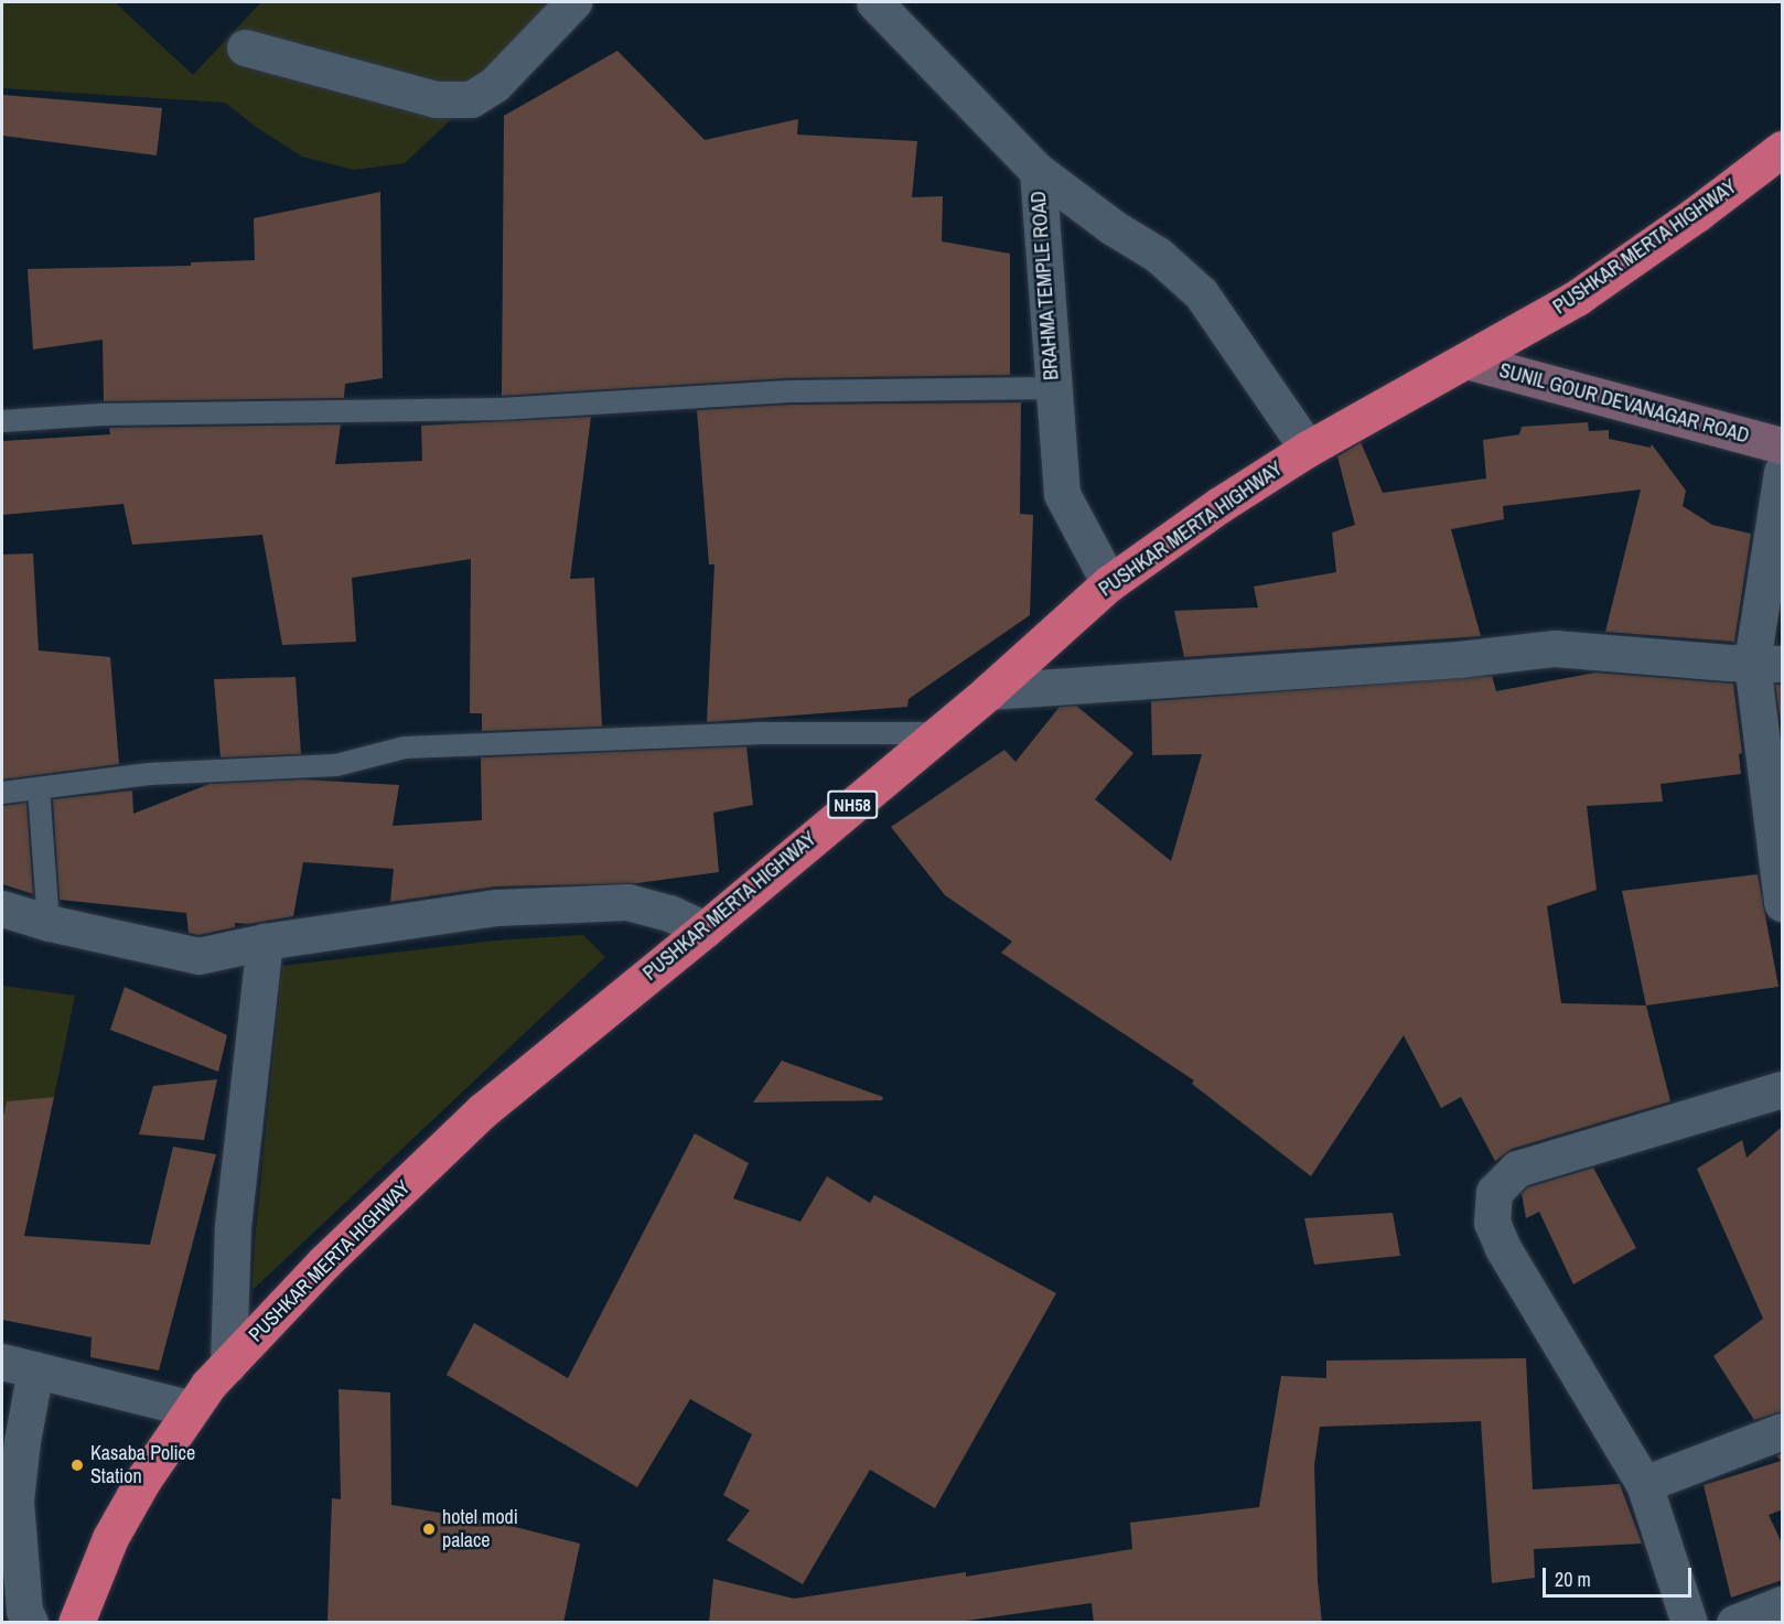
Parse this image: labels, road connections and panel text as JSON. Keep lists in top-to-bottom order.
{
  "streets": {
    "highway": ["PUSHKAR MERTA HIGHWAY", "NH58"],
    "main road": ["SUNIL GOUR DEVANAGAR ROAD"],
    "street": ["BRAHMA TEMPLE ROAD"]
  },
  "crossings": [
    ["PUSHKAR MERTA HIGHWAY", "BRAHMA TEMPLE ROAD"],
    ["PUSHKAR MERTA HIGHWAY", "SUNIL GOUR DEVANAGAR ROAD"]
  ],
  "places": ["Kasaba Police Station", "hotel modi palace"],
  "scale_bar": "20 m"
}
